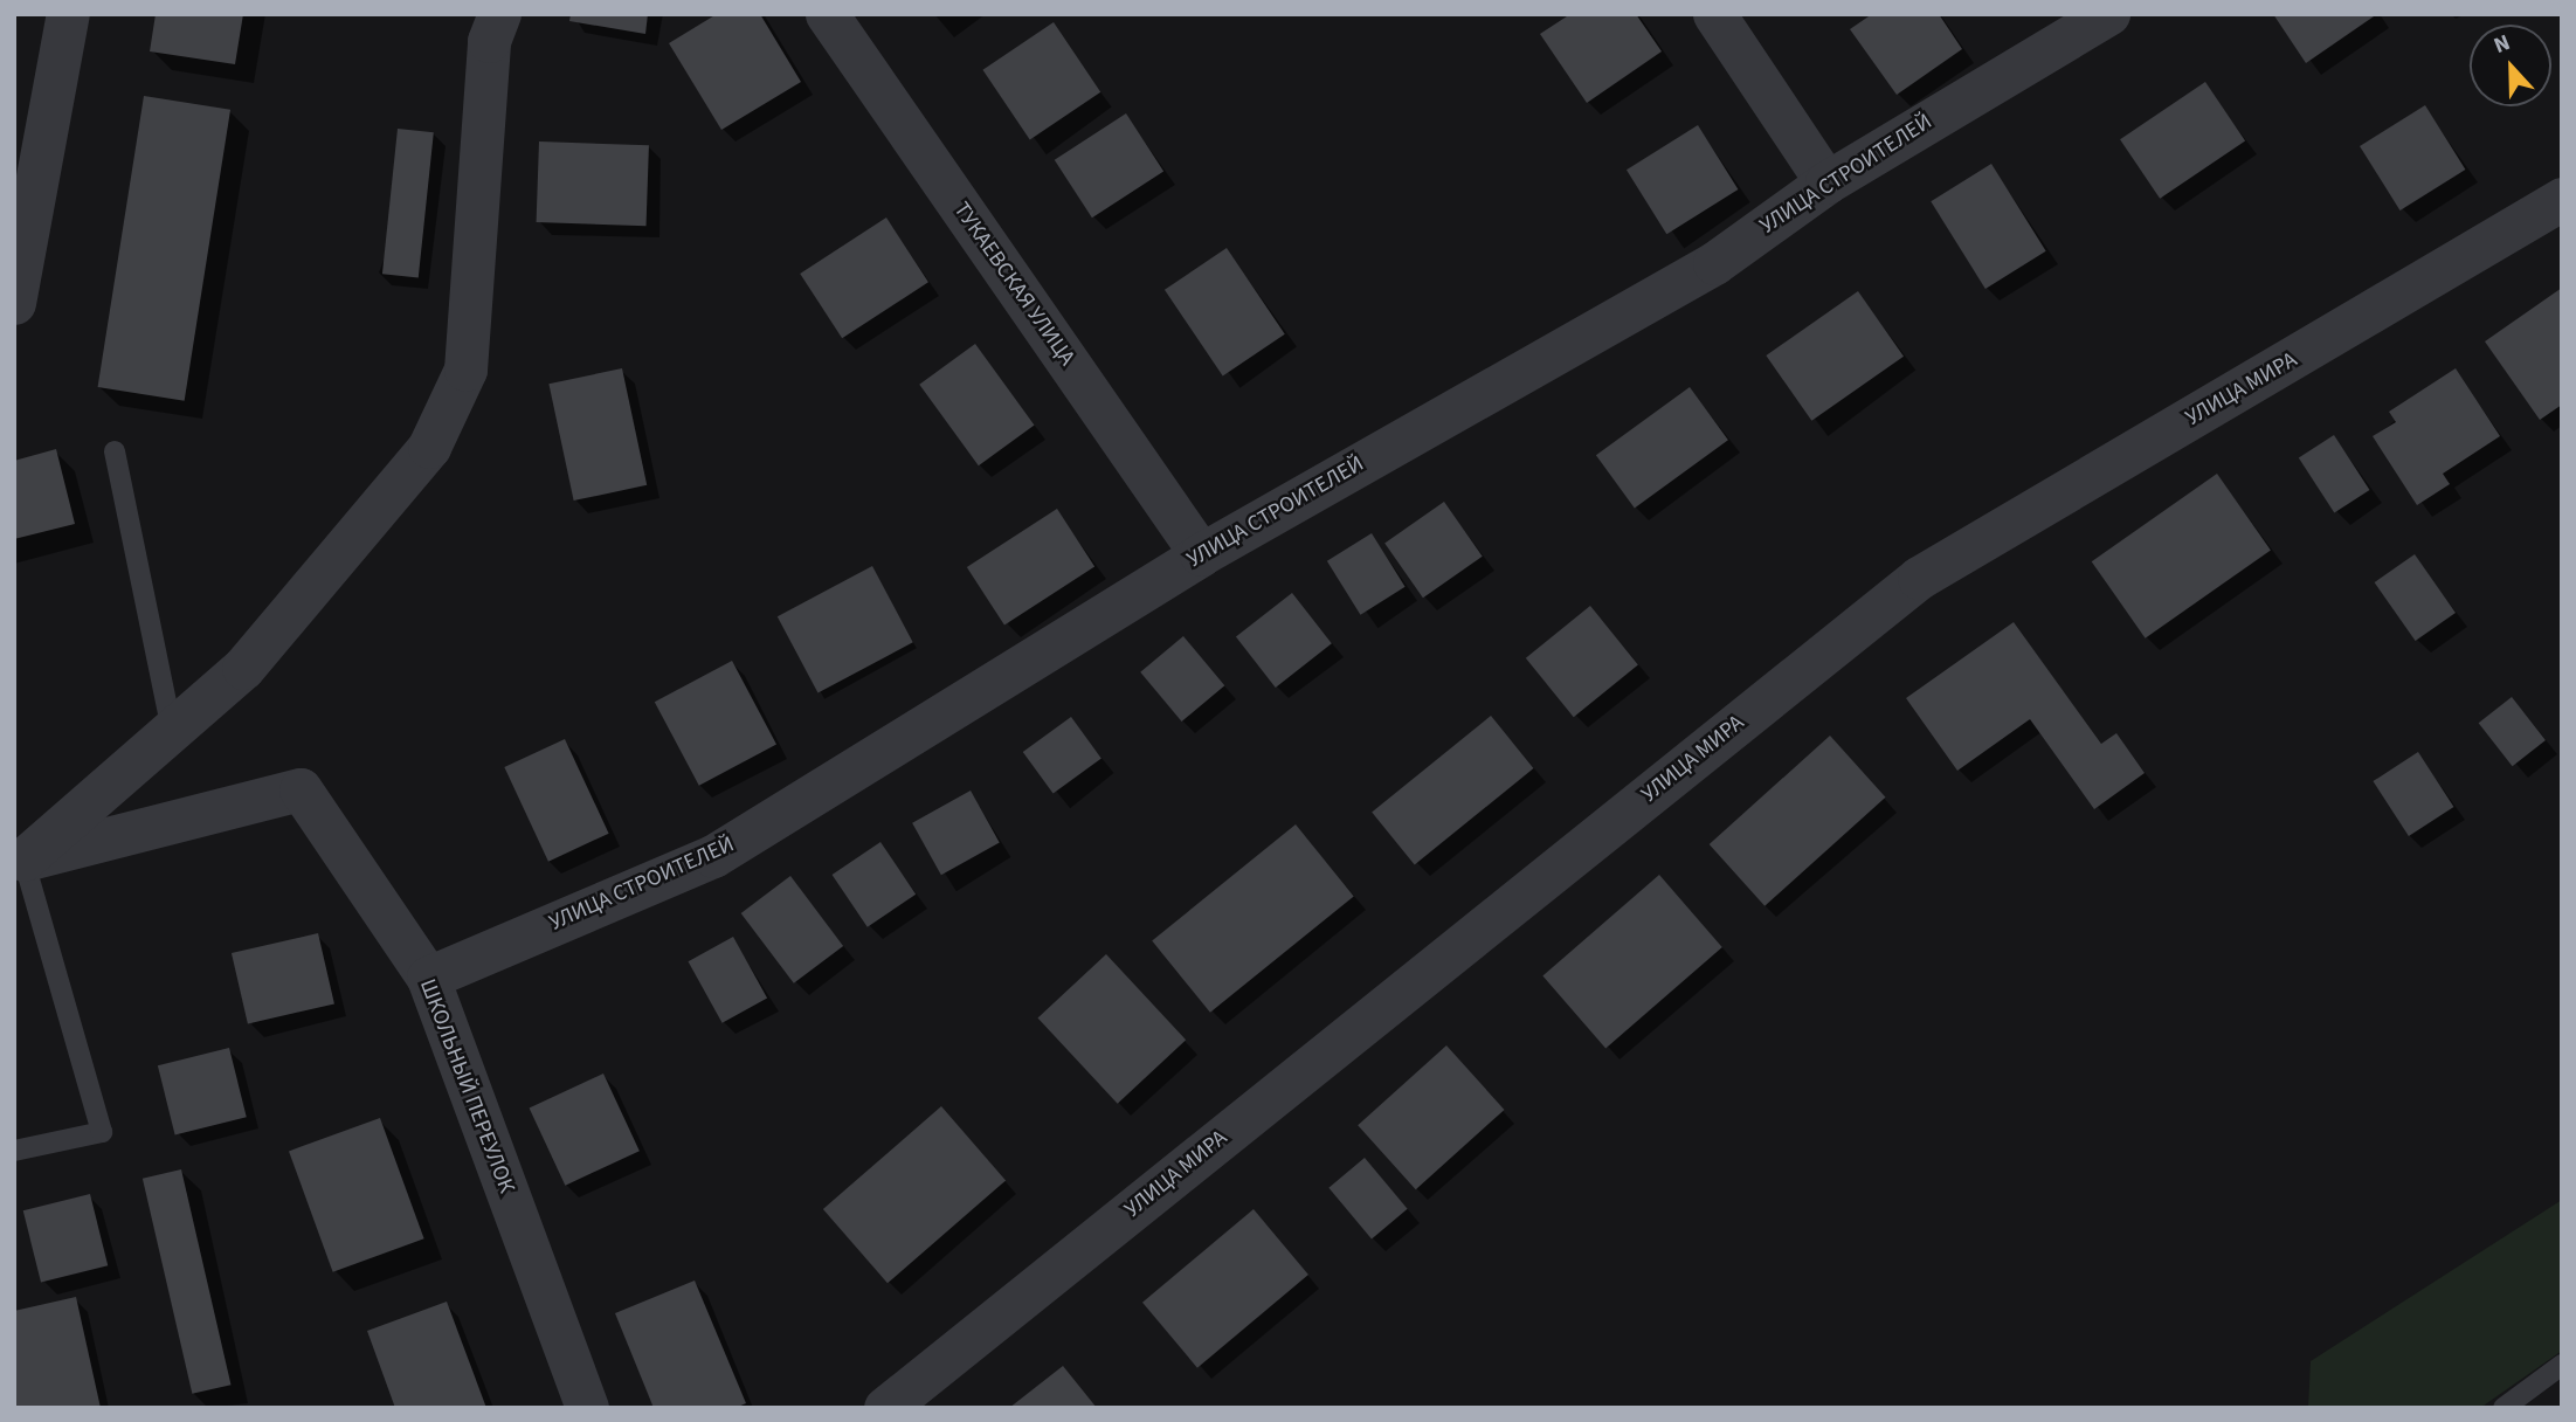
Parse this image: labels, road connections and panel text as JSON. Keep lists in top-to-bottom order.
{
  "streets": {
    "street": [
      "УЛИЦА СТРОИТЕЛЕЙ",
      "ТУКАЕВСКАЯ УЛИЦА",
      "УЛИЦА МИРА",
      "ШКОЛЬНЫЙ ПЕРЕУЛОК"
    ]
  },
  "crossings": [
    ["УЛИЦА СТРОИТЕЛЕЙ", "ТУКАЕВСКАЯ УЛИЦА"],
    ["УЛИЦА СТРОИТЕЛЕЙ", "ШКОЛЬНЫЙ ПЕРЕУЛОК"]
  ],
  "north": "top"
}
